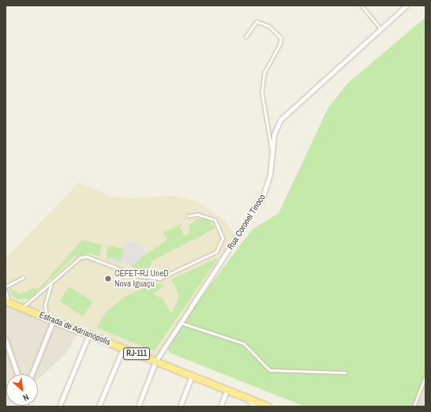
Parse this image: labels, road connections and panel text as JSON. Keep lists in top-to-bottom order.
{
  "streets": {
    "main road": ["Estrada de Adrianópolis", "RJ-111"],
    "street": ["Rua Coronel Tinoco"]
  },
  "crossings": [
    ["Rua Coronel Tinoco", "Estrada de Adrianópolis"]
  ],
  "places": ["CEFET-RJ UneD Nova Iguaçu"],
  "north": "bottom right"
}
